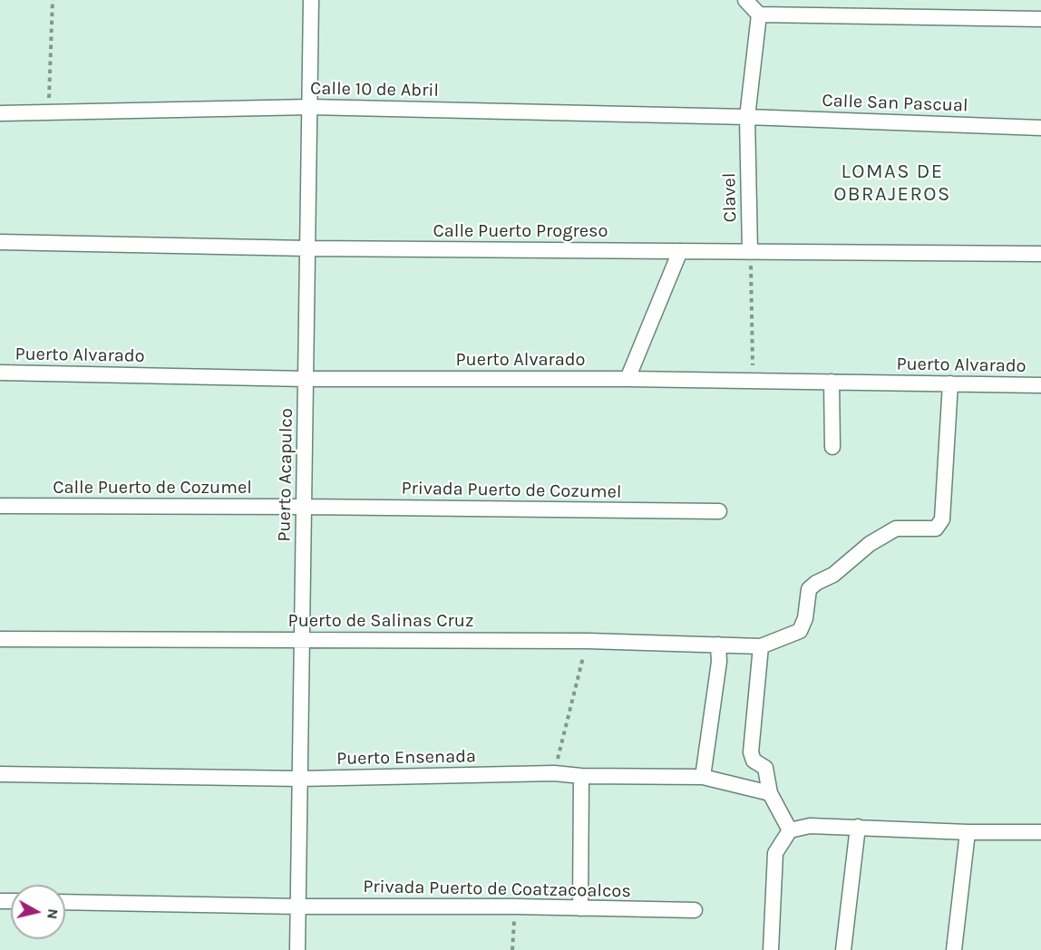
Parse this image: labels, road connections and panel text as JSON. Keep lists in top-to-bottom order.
{
  "streets": {
    "street": [
      "Calle 10 de Abril",
      "Calle San Pascual",
      "Clavel",
      "Calle Puerto Progreso",
      "Puerto Alvarado",
      "Puerto Acapulco",
      "Calle Puerto de Cozumel",
      "Privada Puerto de Cozumel",
      "Puerto de Salinas Cruz",
      "Puerto Ensenada",
      "Privada Puerto de Coatzacoalcos"
    ]
  },
  "crossings": [
    ["Calle 10 de Abril", "Calle San Pascual"],
    ["Calle 10 de Abril", "Clavel"],
    ["Calle 10 de Abril", "Puerto Acapulco"],
    ["Calle San Pascual", "Clavel"],
    ["Clavel", "Calle Puerto Progreso"],
    ["Calle Puerto Progreso", "Puerto Acapulco"],
    ["Puerto Alvarado", "Puerto Acapulco"],
    ["Puerto Acapulco", "Calle Puerto de Cozumel"],
    ["Puerto Acapulco", "Privada Puerto de Cozumel"],
    ["Puerto Acapulco", "Puerto de Salinas Cruz"],
    ["Puerto Acapulco", "Puerto Ensenada"],
    ["Puerto Acapulco", "Privada Puerto de Coatzacoalcos"],
    ["Calle Puerto de Cozumel", "Privada Puerto de Cozumel"]
  ],
  "districts": ["LOMAS DE OBRAJEROS"],
  "north": "right"
}
